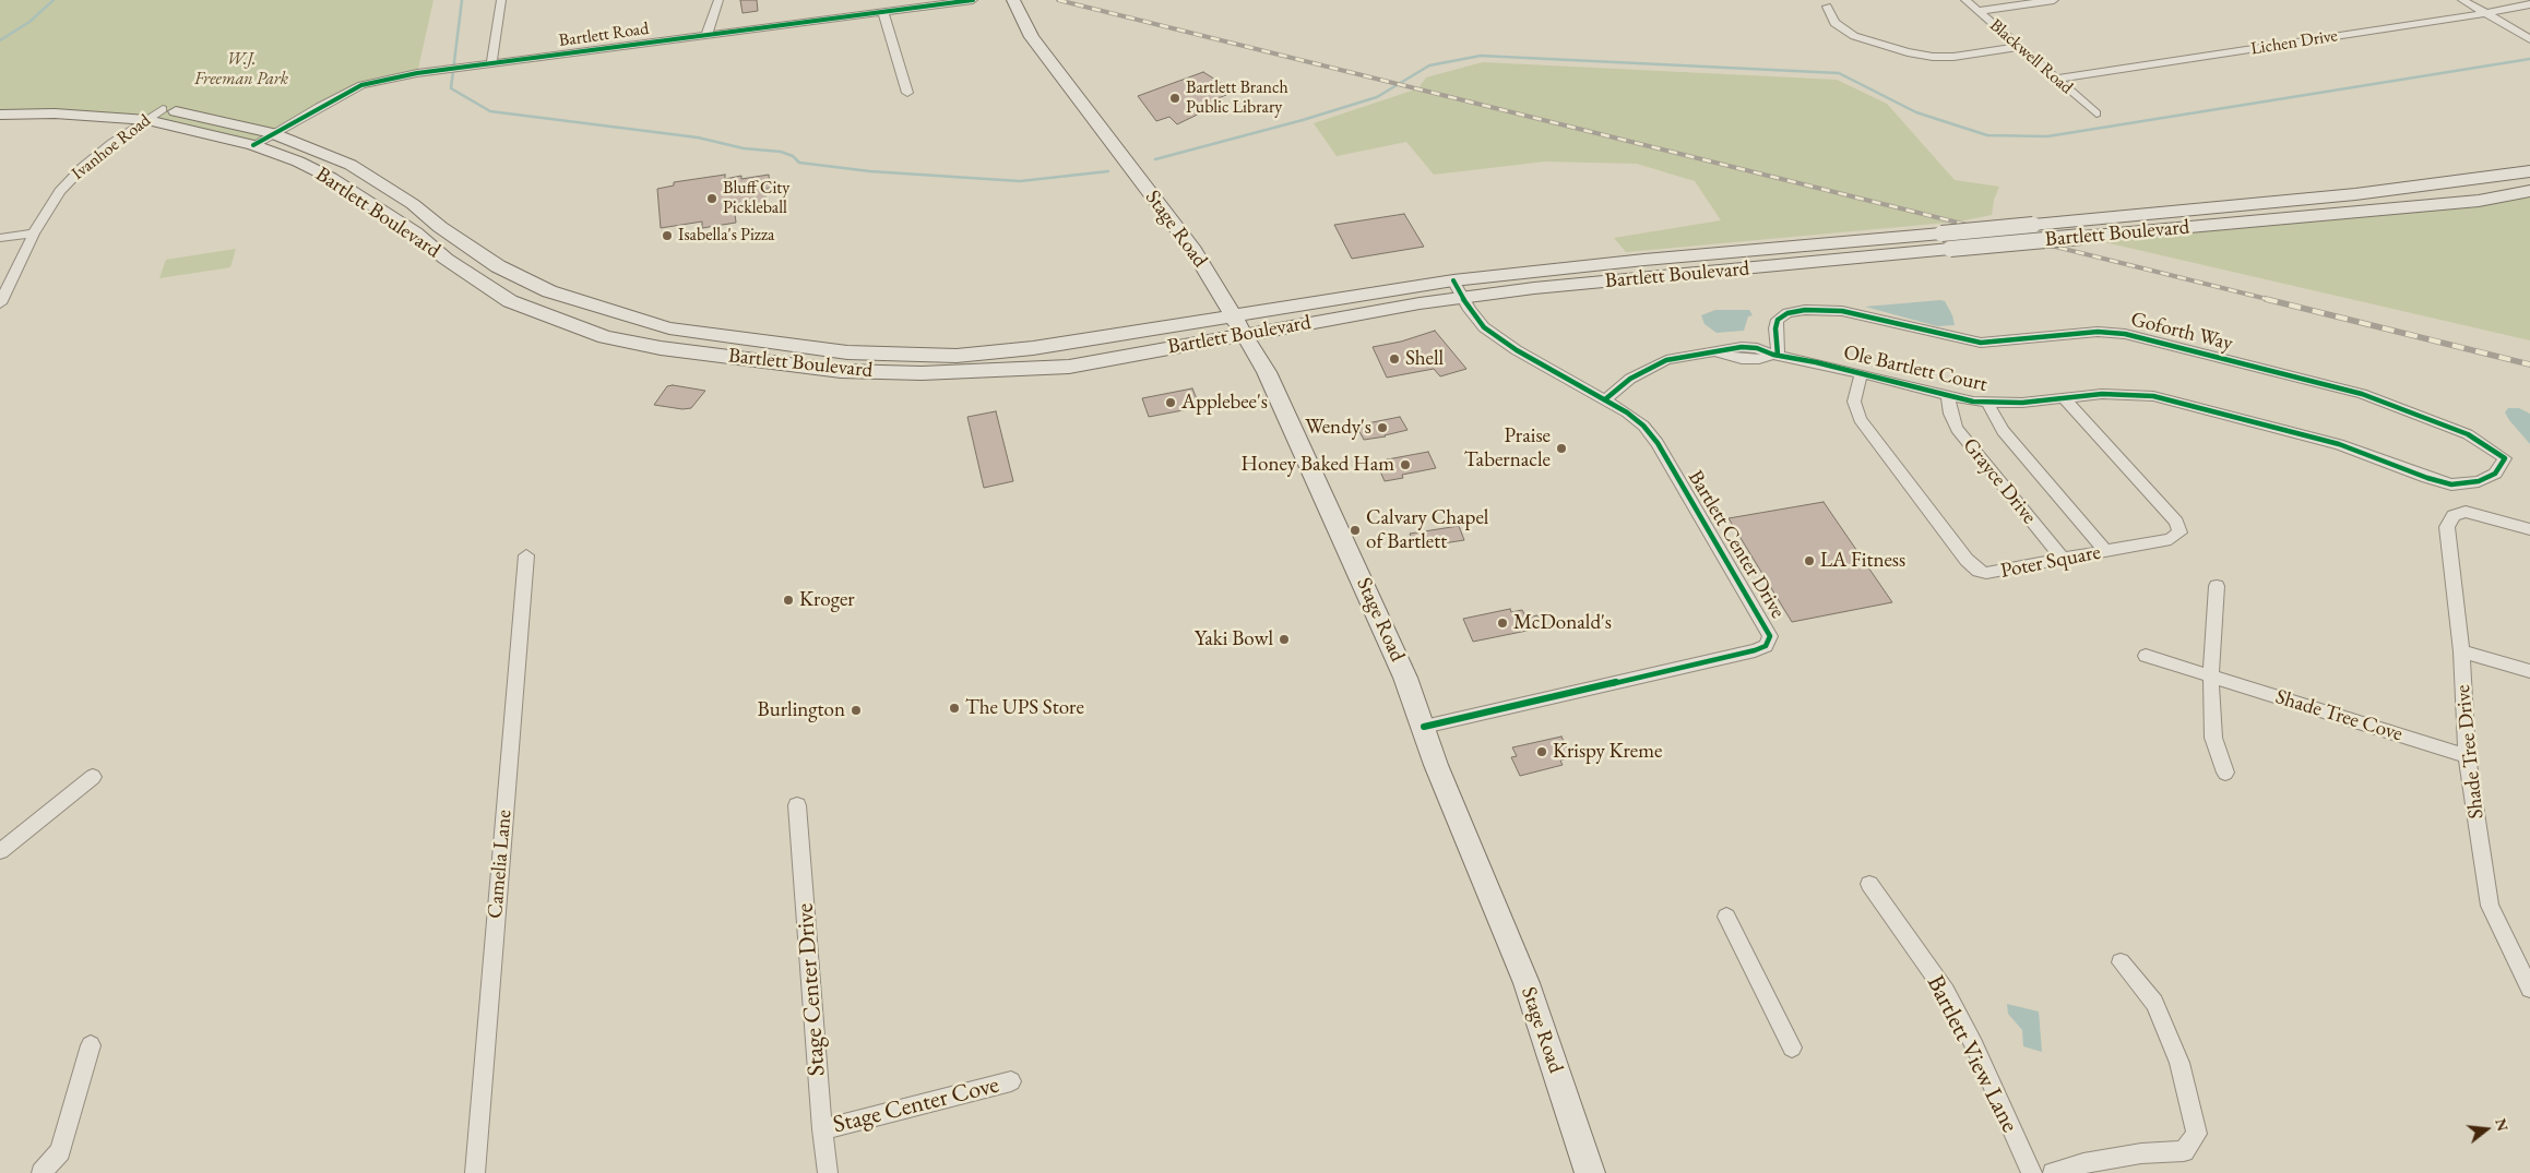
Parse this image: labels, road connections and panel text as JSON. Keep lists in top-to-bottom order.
{
  "streets": {
    "main road": ["Bartlett Boulevard", "Stage Road"],
    "street": [
      "Bartlett Road",
      "Lichen Drive",
      "Blackwell Road",
      "Ivanhoe Road",
      "Goforth Way",
      "Ole Bartlett Court",
      "Grayce Drive",
      "Bartlett Center Drive",
      "Poter Square",
      "Shade Tree Cove",
      "Shade Tree Drive",
      "Camelia Lane",
      "Stage Center Drive",
      "Bartlett View Lane",
      "Stage Center Cove"
    ]
  },
  "crossings": [
    ["Bartlett Road", "Bartlett Boulevard"],
    ["Lichen Drive", "Blackwell Road"],
    ["Ivanhoe Road", "Bartlett Boulevard"],
    ["Bartlett Boulevard", "Stage Road"],
    ["Bartlett Boulevard", "Bartlett Center Drive"],
    ["Stage Road", "Bartlett Center Drive"],
    ["Goforth Way", "Ole Bartlett Court"],
    ["Ole Bartlett Court", "Grayce Drive"],
    ["Ole Bartlett Court", "Bartlett Center Drive"],
    ["Ole Bartlett Court", "Poter Square"],
    ["Grayce Drive", "Poter Square"],
    ["Shade Tree Cove", "Shade Tree Drive"],
    ["Stage Center Drive", "Stage Center Cove"]
  ],
  "parks": ["W.J. Freeman Park"],
  "places": [
    "Bartlett Branch Public Library",
    "Bluff City Pickleball",
    "Isabella's Pizza",
    "Shell",
    "Applebee's",
    "Wendy's",
    "Praise Tabernacle",
    "Honey Baked Ham",
    "Calvary Chapel of Bartlett",
    "LA Fitness",
    "Kroger",
    "McDonald's",
    "Yaki Bowl",
    "The UPS Store",
    "Burlington",
    "Krispy Kreme"
  ],
  "north": "right"
}
